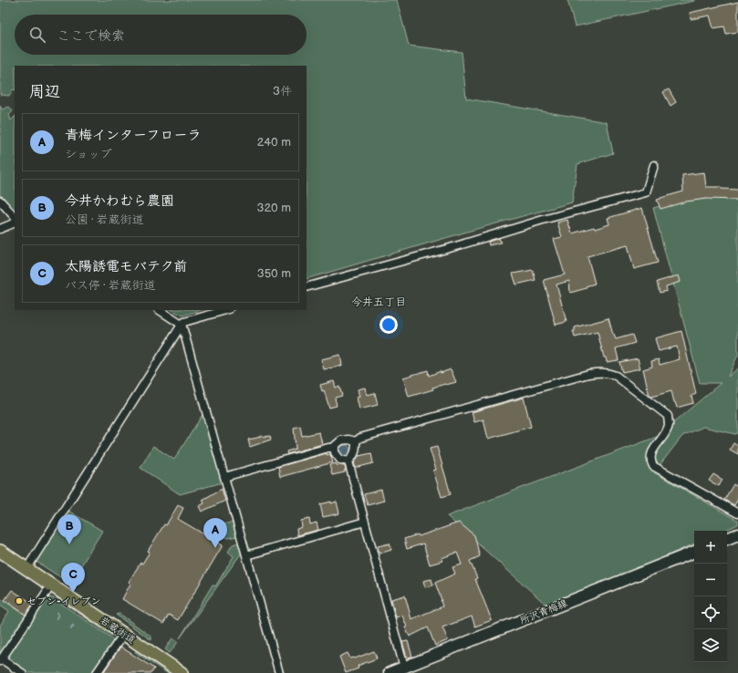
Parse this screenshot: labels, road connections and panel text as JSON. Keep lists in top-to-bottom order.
{
  "streets": {
    "main road": ["所沢青梅線", "岩蔵街道"]
  },
  "districts": ["今井五丁目"],
  "places": ["セブン-イレブン"],
  "page": {
    "search": "ここで検索",
    "heading": ["周辺", "3件"],
    "list": [
      {
        "mark": "A",
        "name": "青梅インターフローラ",
        "note": "ショップ",
        "value": "240 m"
      },
      {
        "mark": "B",
        "name": "今井かわむら農園",
        "note": "公園 · 岩蔵街道",
        "value": "320 m"
      },
      {
        "mark": "C",
        "name": "太陽誘電モバテク前",
        "note": "バス停 · 岩蔵街道",
        "value": "350 m"
      }
    ],
    "pins": ["B", "A", "C"],
    "map_buttons": ["+", "−"]
  }
}
